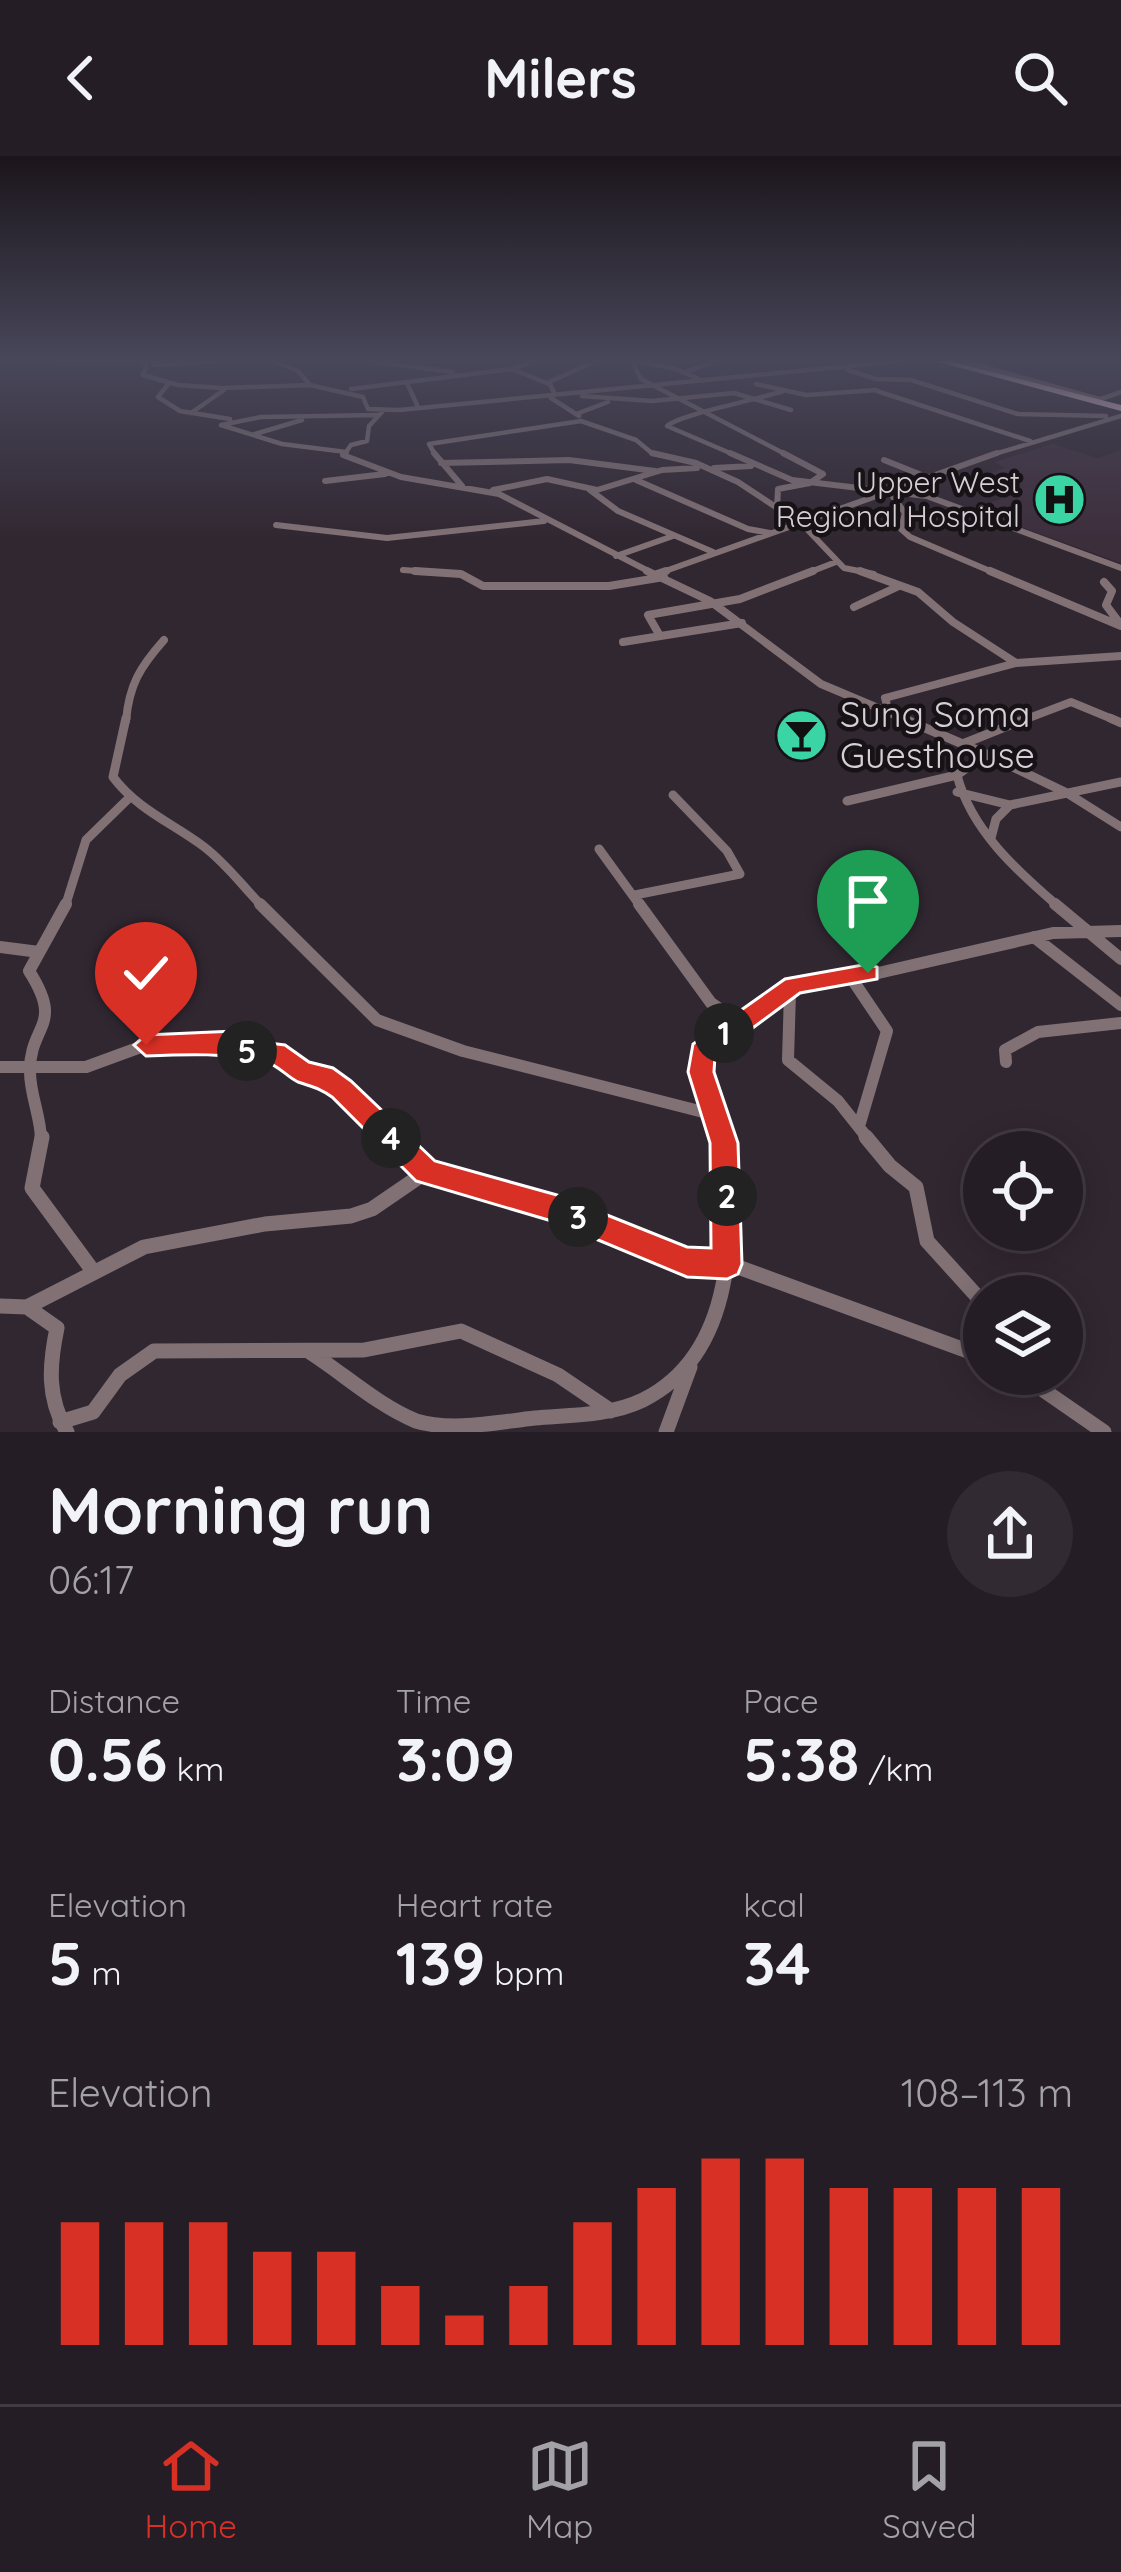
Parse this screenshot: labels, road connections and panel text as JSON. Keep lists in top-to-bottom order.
{
  "places": {
    "hospital": ["Upper West Regional Hospital"],
    "bar": ["Sung Soma Guesthouse"]
  },
  "page": {
    "header": "Milers",
    "pins": [
      "1",
      "5",
      "4",
      "2",
      "3"
    ],
    "heading": ["Morning run", "06:17"],
    "stats": [
      ["Distance", "0.56 km"],
      ["Time", "3:09"],
      ["Pace", "5:38 /km"],
      ["Elevation", "5 m"],
      ["Heart rate", "139 bpm"],
      ["kcal", "34"]
    ],
    "chart": ["Elevation", "108–113 m"],
    "tabs": ["Home", "Map", "Saved"]
  }
}
